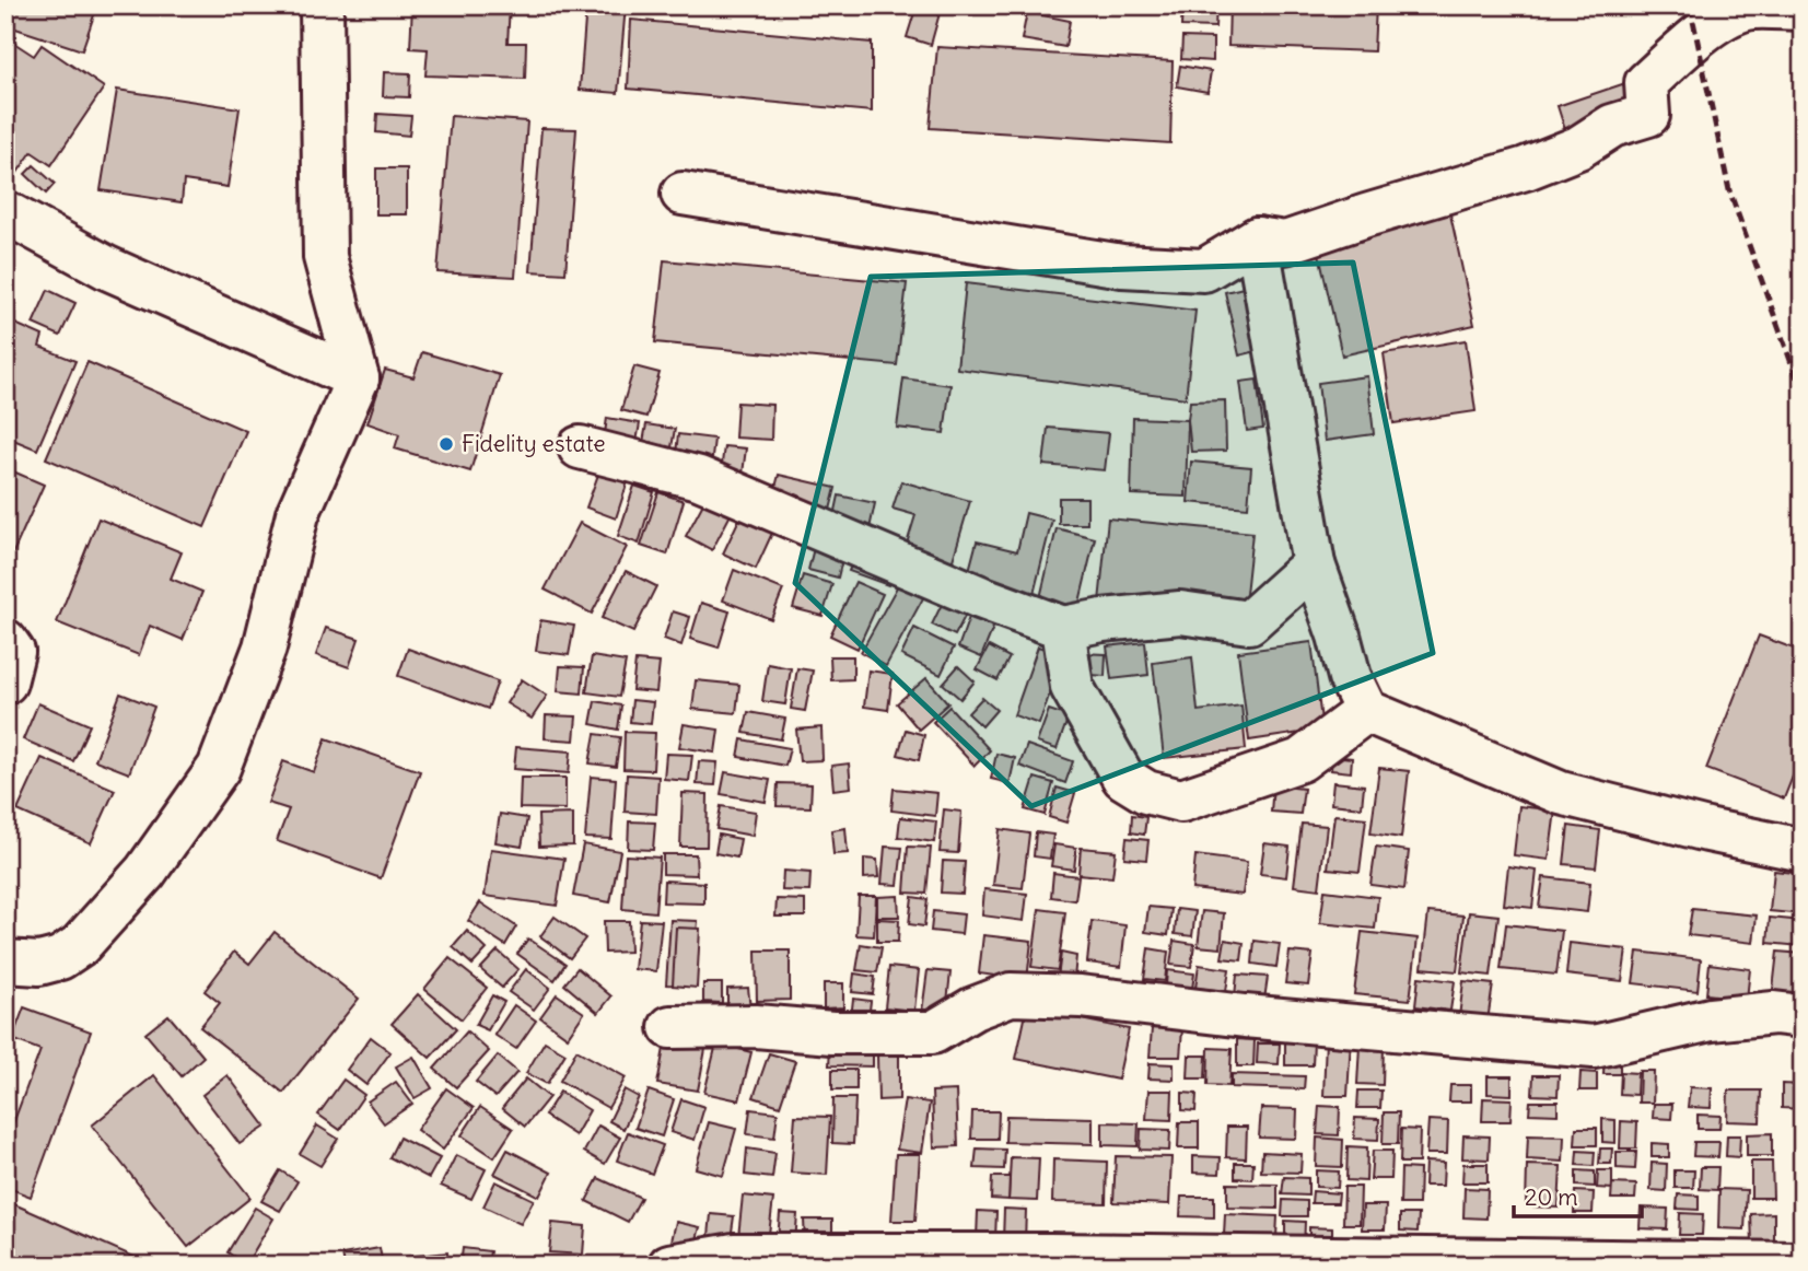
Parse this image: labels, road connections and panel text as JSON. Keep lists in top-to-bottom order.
{
  "places": ["Fidelity estate"],
  "scale_bar": "20 m"
}
